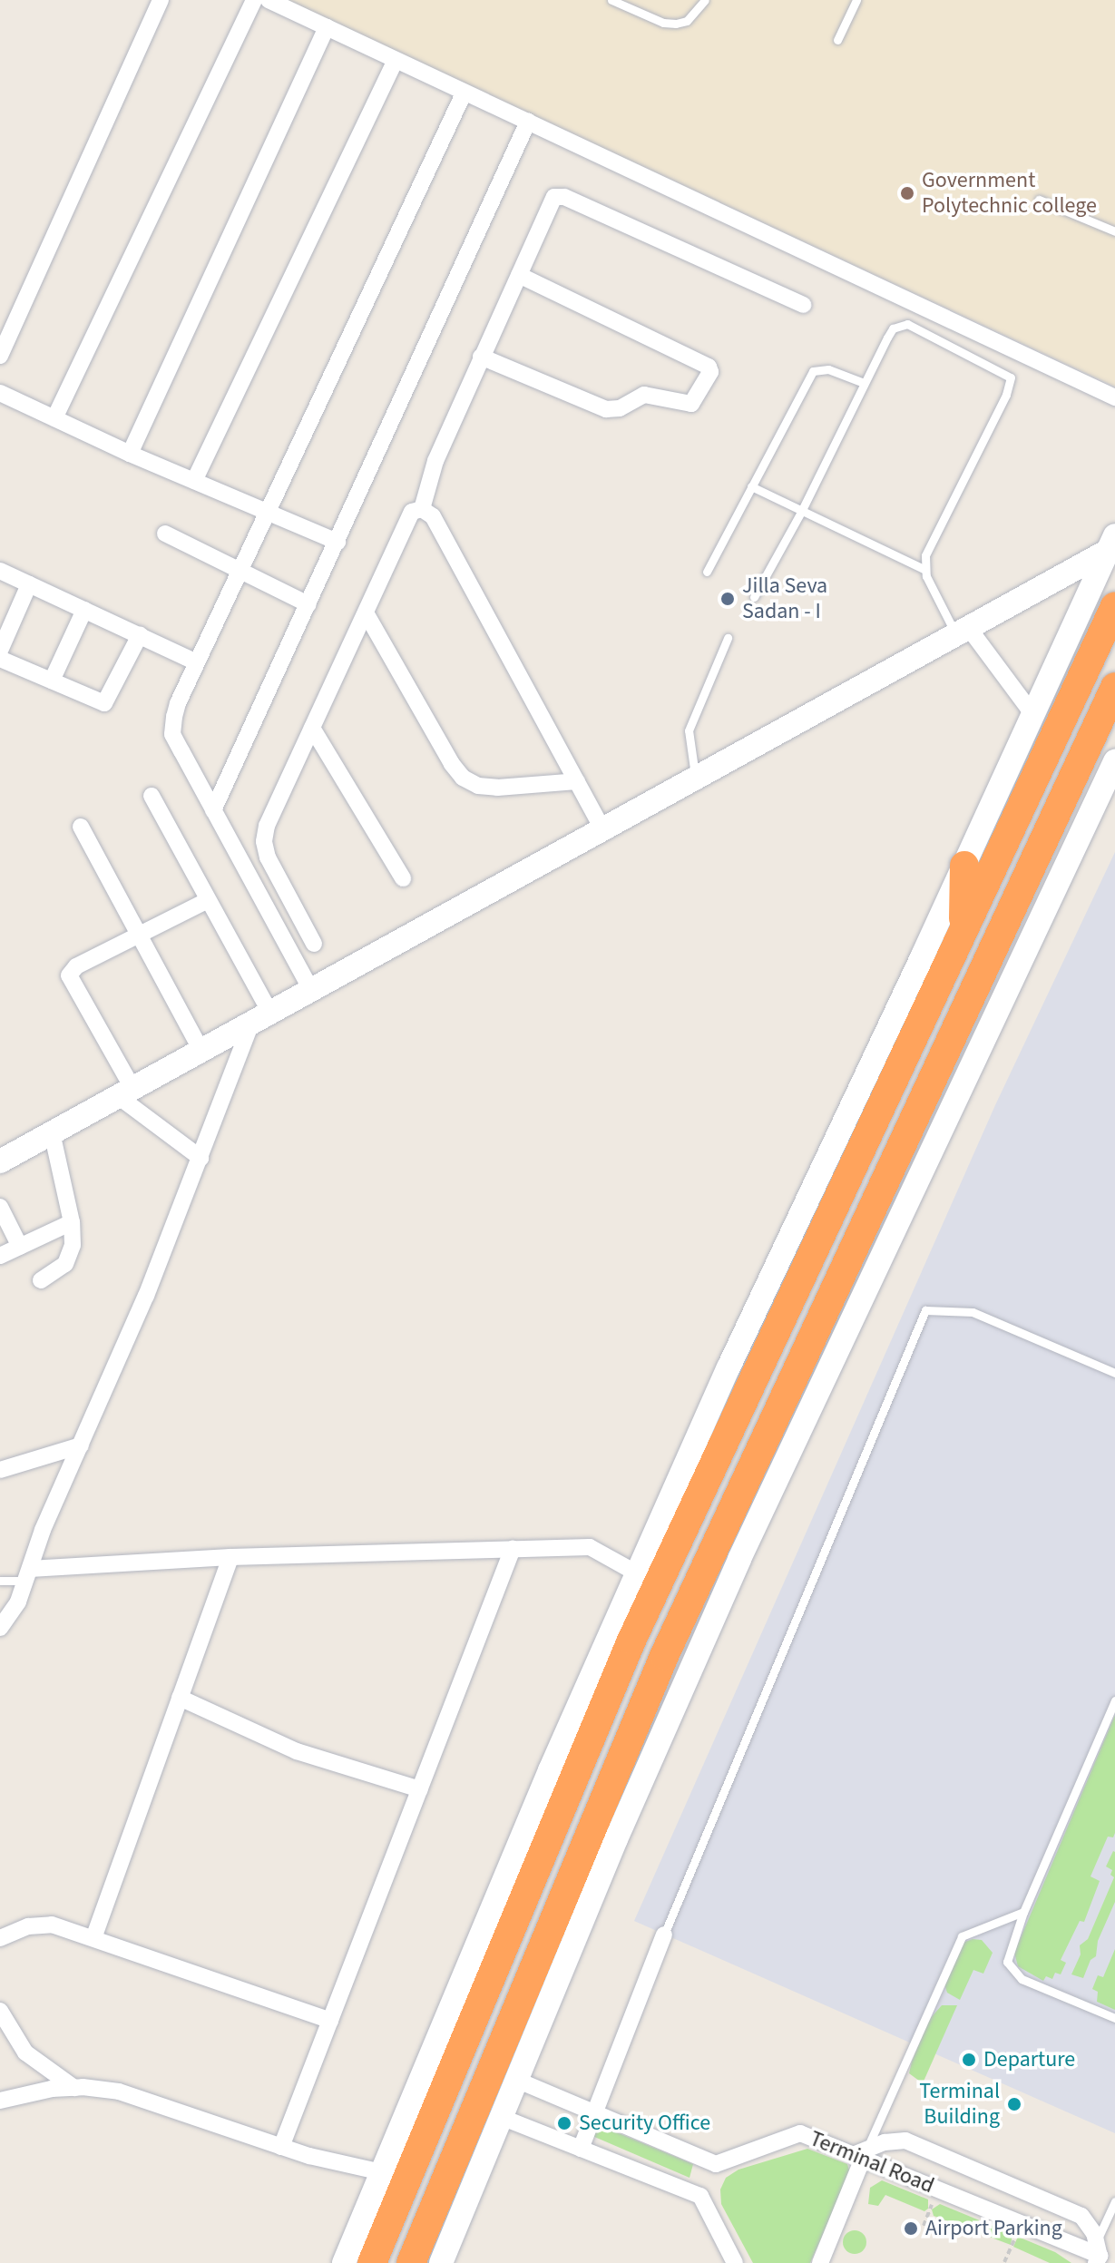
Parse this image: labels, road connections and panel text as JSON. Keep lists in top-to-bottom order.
{
  "streets": {
    "street": ["Terminal Road"]
  },
  "places": [
    "Government Polytechnic college",
    "Jilla Seva Sadan - I",
    "Departure",
    "Terminal Building",
    "Security Office",
    "Airport Parking"
  ]
}
